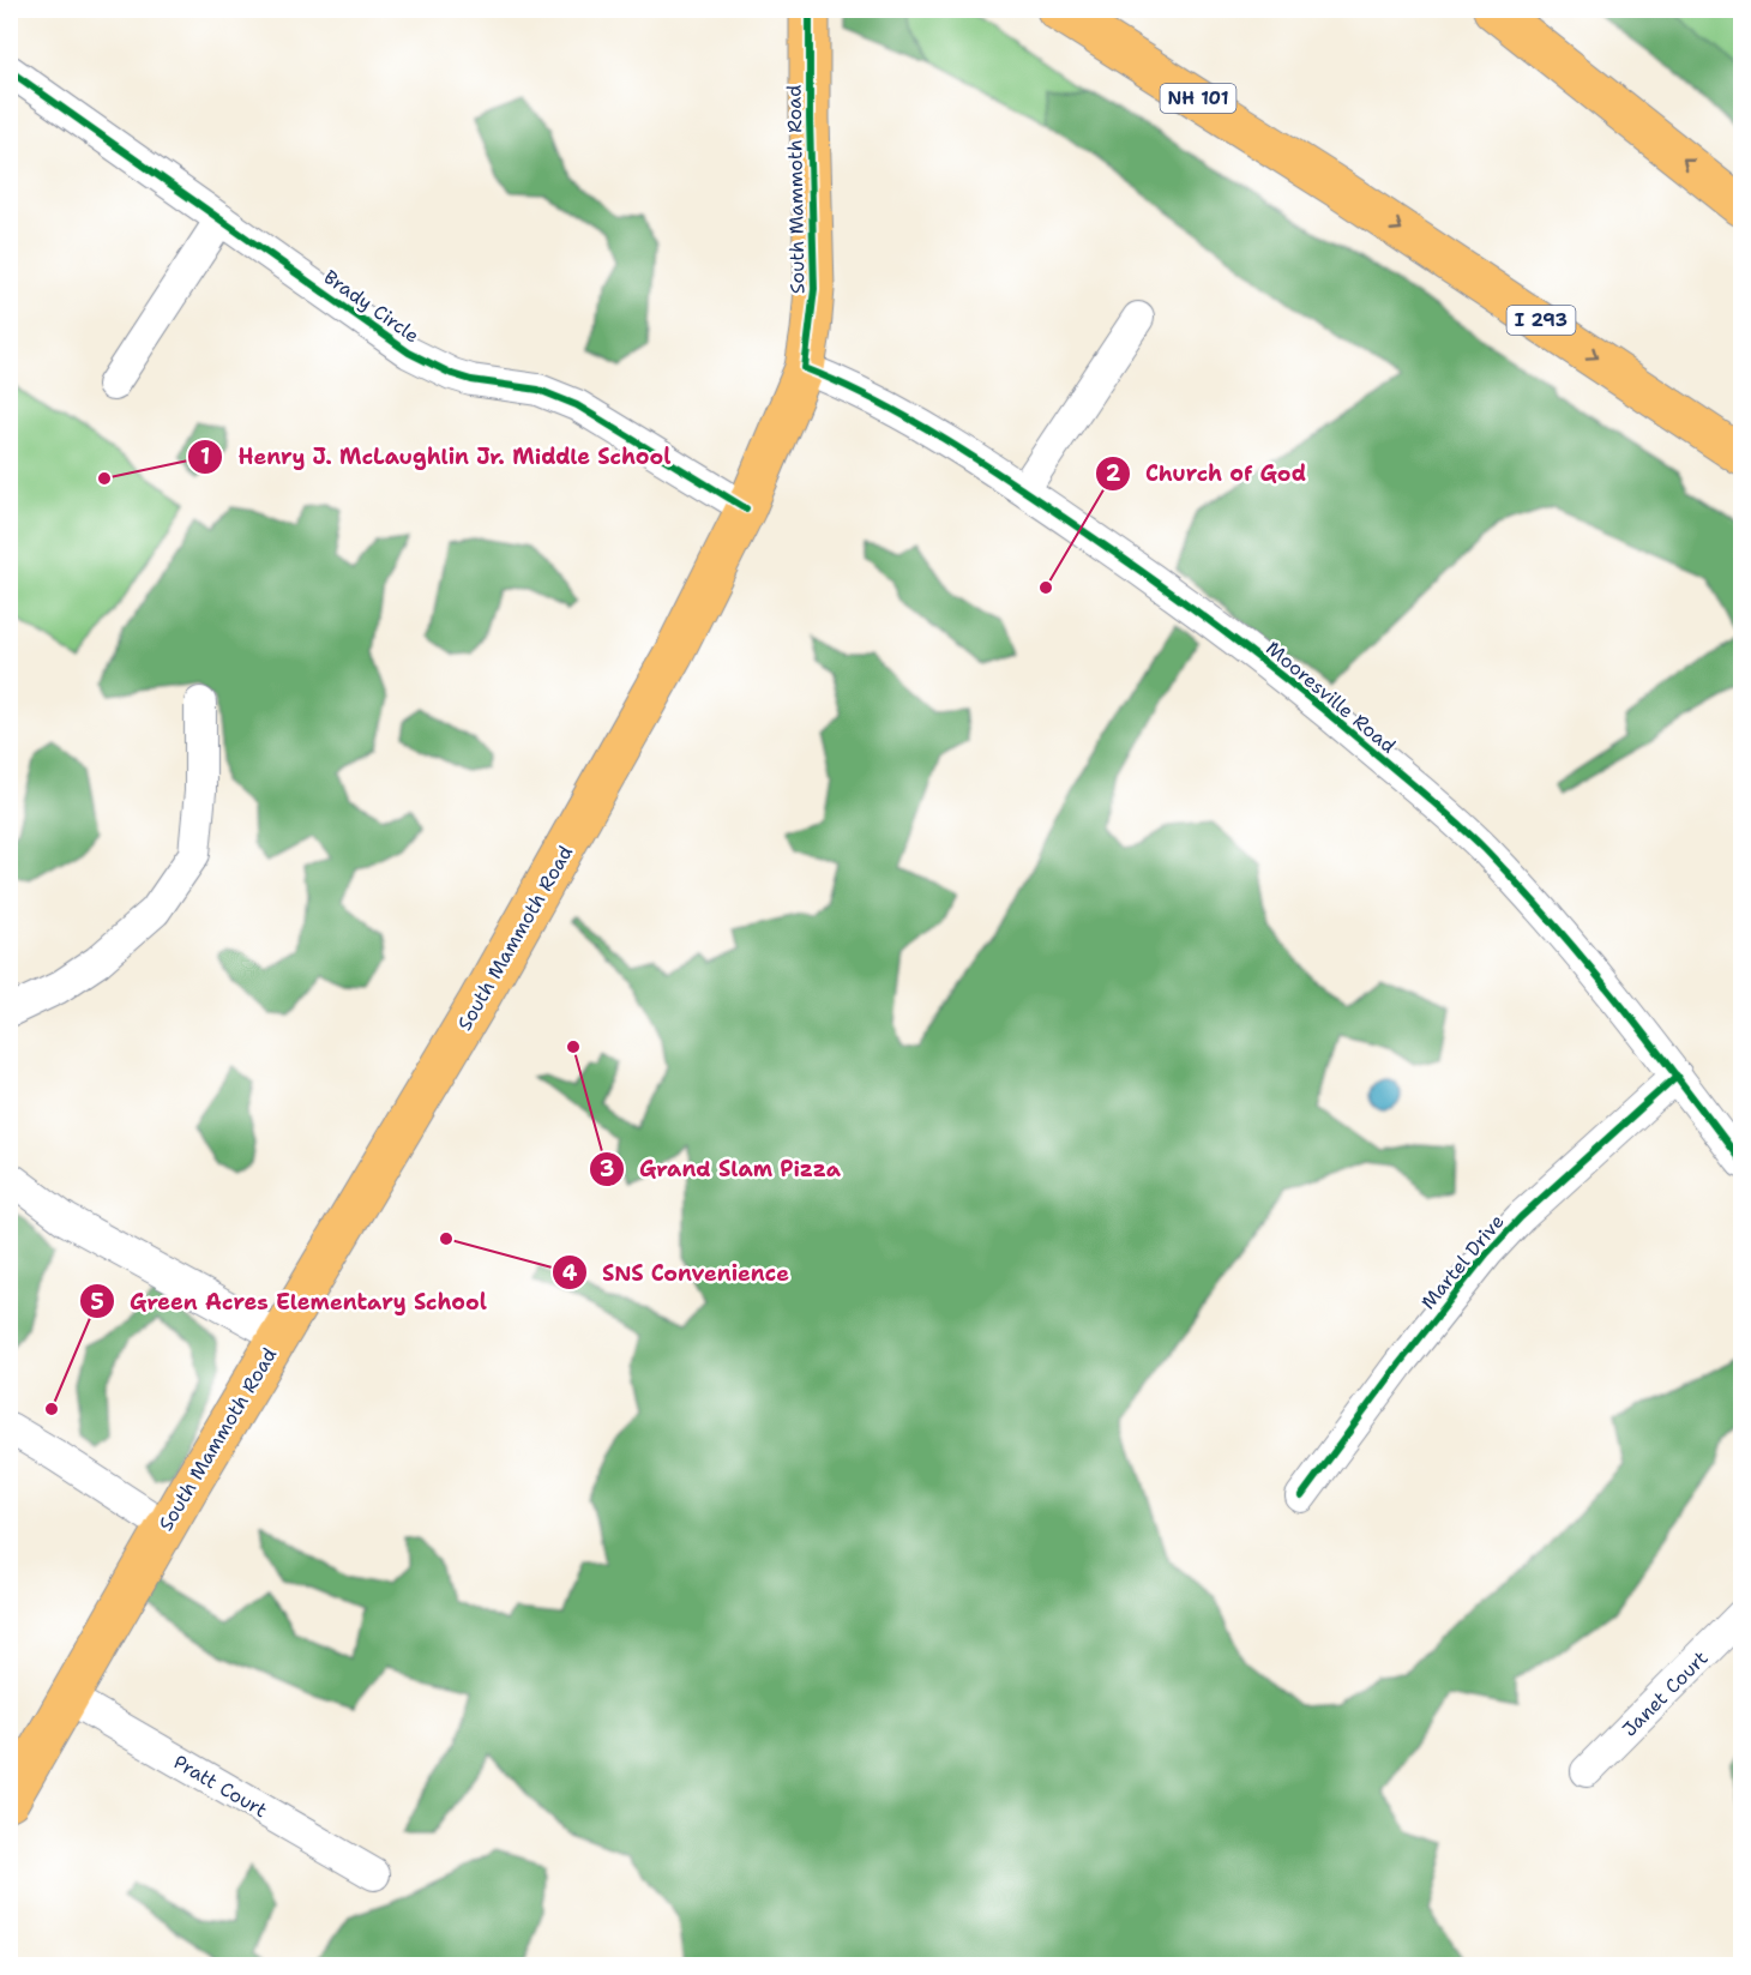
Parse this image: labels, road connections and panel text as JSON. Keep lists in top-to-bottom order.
{
  "streets": {
    "main road": ["NH 101", "South Mammoth Road", "I 293"],
    "street": [
      "Brady Circle",
      "Mooresville Road",
      "Martel Drive",
      "Janet Court",
      "Pratt Court"
    ]
  },
  "crossings": [
    ["NH 101", "I 293"],
    ["South Mammoth Road", "Brady Circle"],
    ["South Mammoth Road", "Mooresville Road"],
    ["South Mammoth Road", "Pratt Court"],
    ["Mooresville Road", "Martel Drive"]
  ],
  "places": [
    "Henry J. McLaughlin Jr. Middle School",
    "Church of God",
    "Grand Slam Pizza",
    "SNS Convenience",
    "Green Acres Elementary School"
  ]
}
